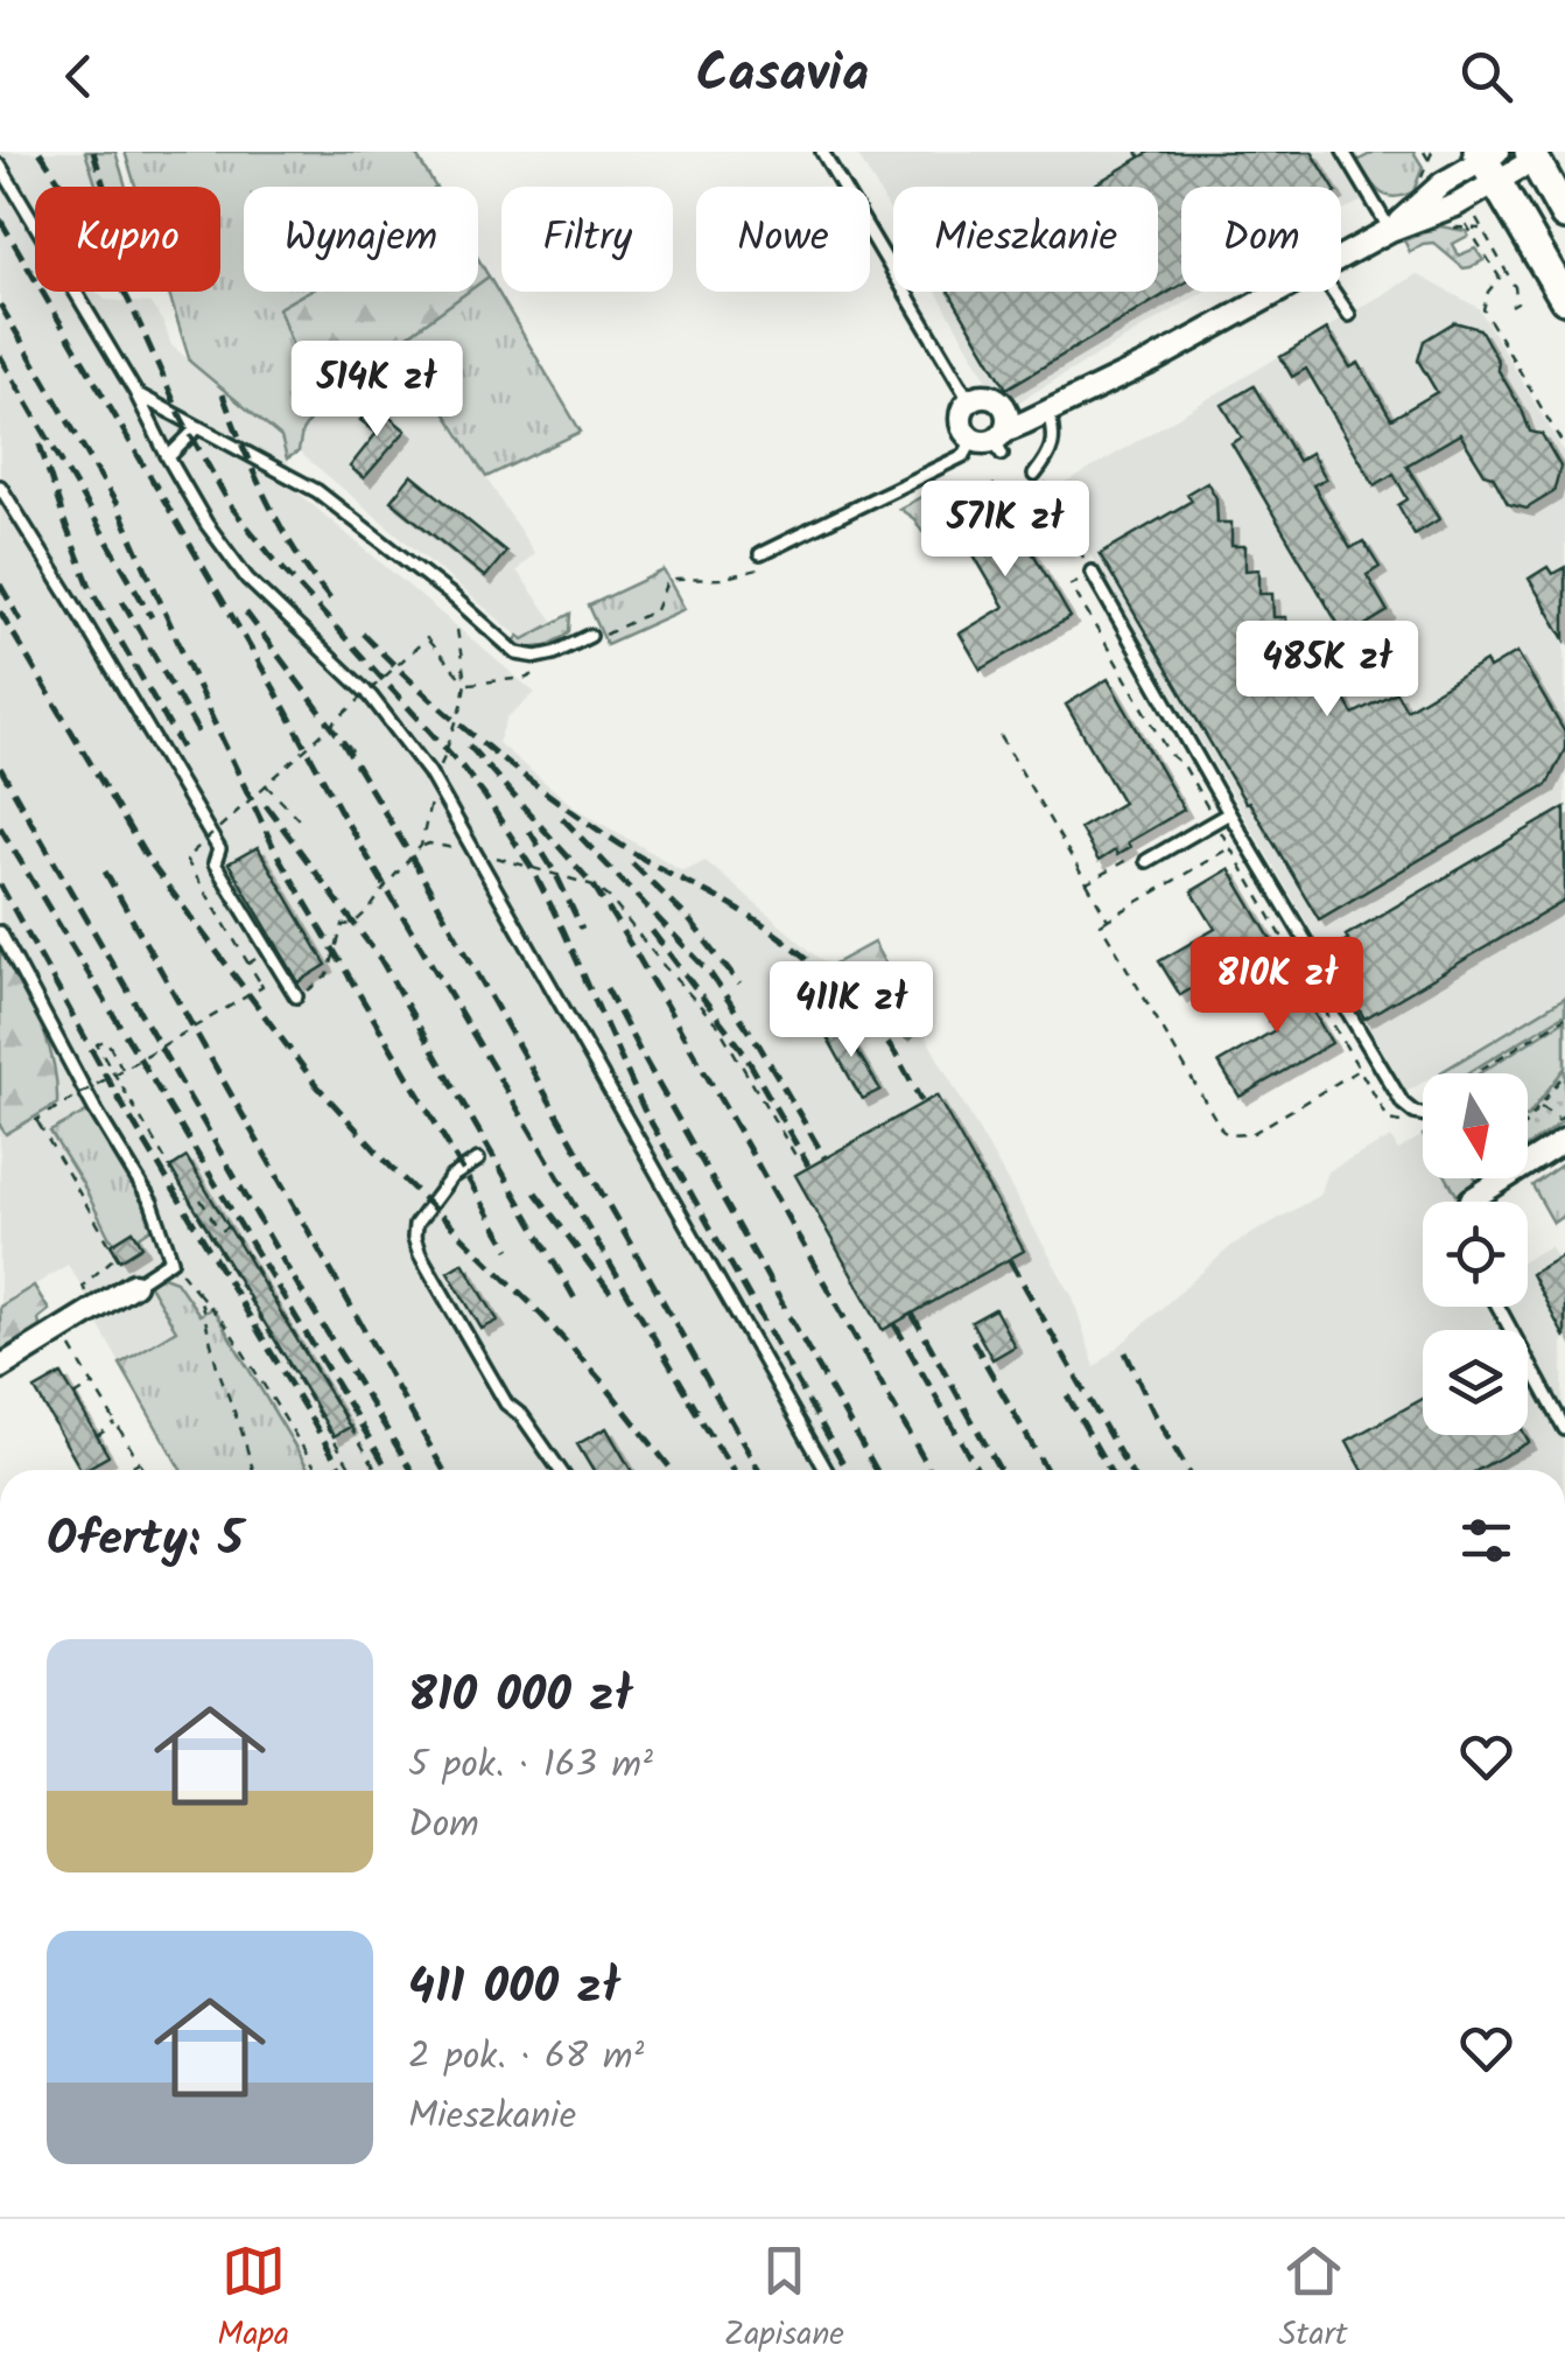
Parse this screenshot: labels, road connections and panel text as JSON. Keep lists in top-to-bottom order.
{
  "north": "bottom",
  "page": {
    "header": "Casavia",
    "chip": [
      "Kupno",
      "Wynajem",
      "Filtry",
      "Nowe",
      "Mieszkanie",
      "Dom"
    ],
    "price": [
      "514K zł",
      "571K zł",
      "485K zł",
      "810K zł",
      "411K zł"
    ],
    "heading": "Oferty: 5",
    "list": [
      {
        "name": "810 000 zł",
        "note": "5 pok. · 163 m² · Dom"
      },
      {
        "name": "411 000 zł",
        "note": "2 pok. · 68 m² · Mieszkanie"
      }
    ],
    "tabs": ["Mapa", "Zapisane", "Start"]
  }
}
